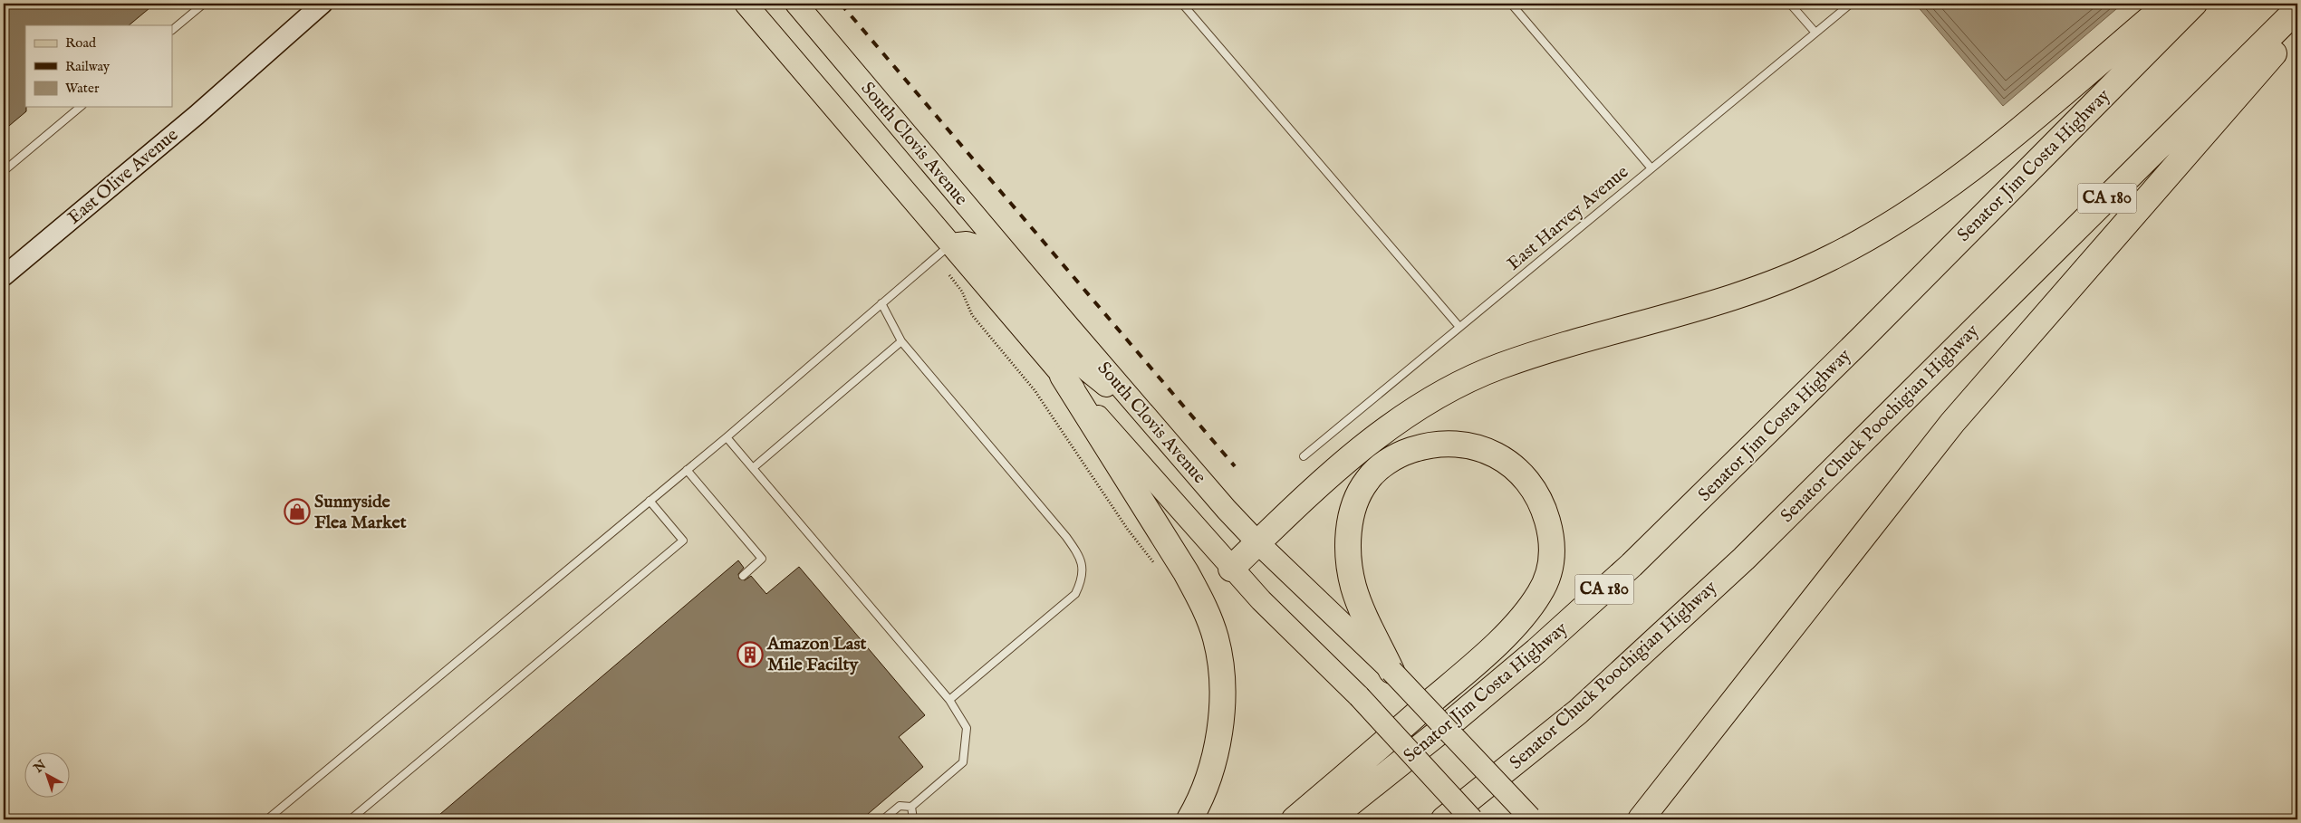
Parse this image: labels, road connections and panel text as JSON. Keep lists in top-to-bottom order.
{
  "streets": {
    "highway": ["Senator Jim Costa Highway", "CA 180", "Senator Chuck Poochigian Highway"],
    "main road": ["South Clovis Avenue", "East Olive Avenue"],
    "lane": ["East Harvey Avenue"]
  },
  "places": {
    "shop": ["Sunnyside Flea Market"],
    "building": ["Amazon Last Mile Facilty"]
  },
  "legend": ["Road", "Railway", "Water"],
  "north": "top left"
}
